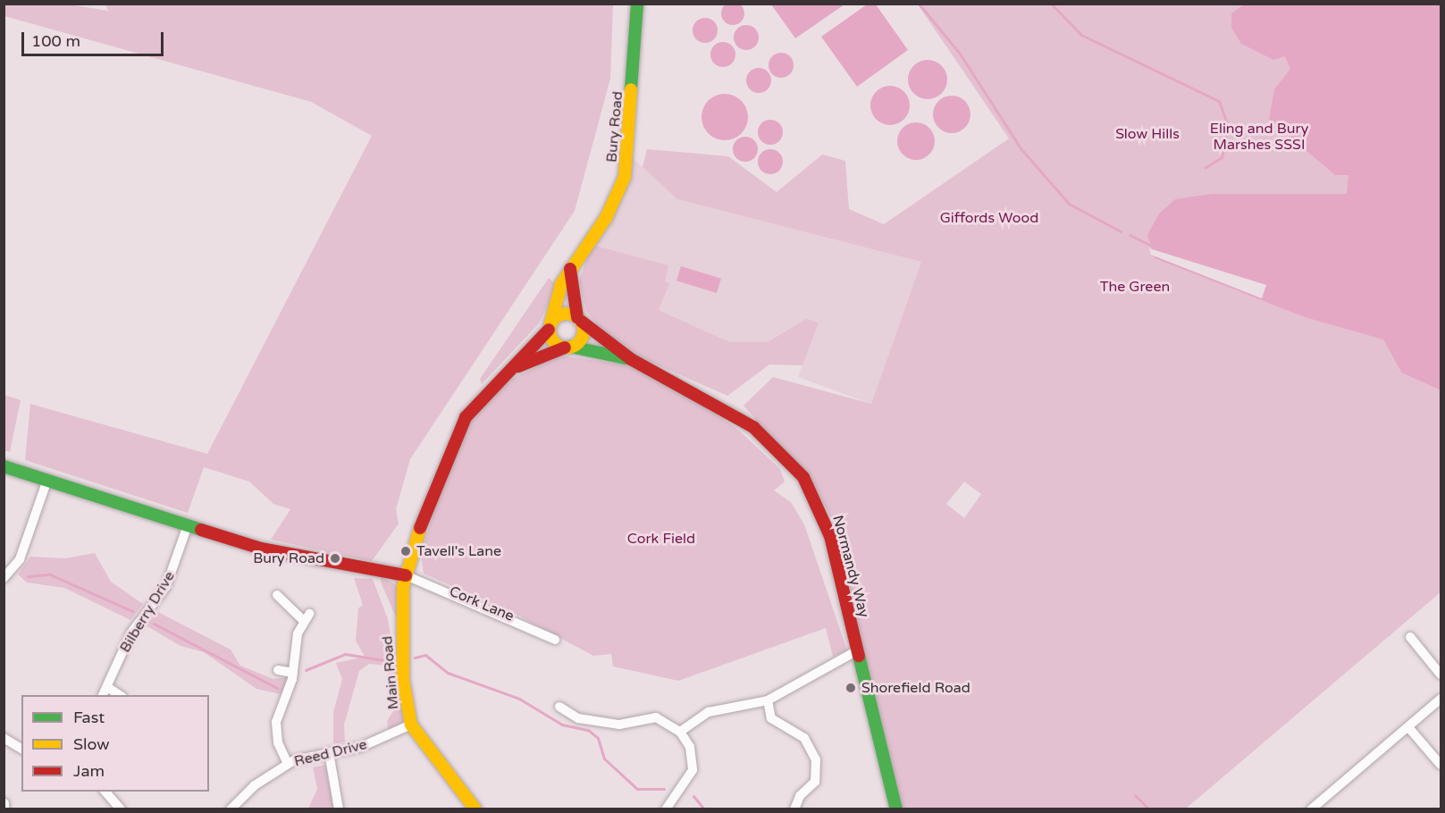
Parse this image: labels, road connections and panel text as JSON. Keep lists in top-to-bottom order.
{
  "streets": {
    "street": [
      "Bury Road",
      "Normandy Way",
      "Cork Lane",
      "Bilberry Drive",
      "Main Road",
      "Reed Drive"
    ]
  },
  "crossings": [
    ["Bury Road", "Normandy Way"],
    ["Cork Lane", "Main Road"],
    ["Main Road", "Reed Drive"]
  ],
  "parks": [
    "Eling and Bury Marshes SSSI",
    "Slow Hills",
    "Giffords Wood",
    "The Green",
    "Cork Field"
  ],
  "places": ["Tavell's Lane", "Bury Road", "Shorefield Road"],
  "legend": ["Fast", "Slow", "Jam"],
  "scale_bar": "100 m"
}
